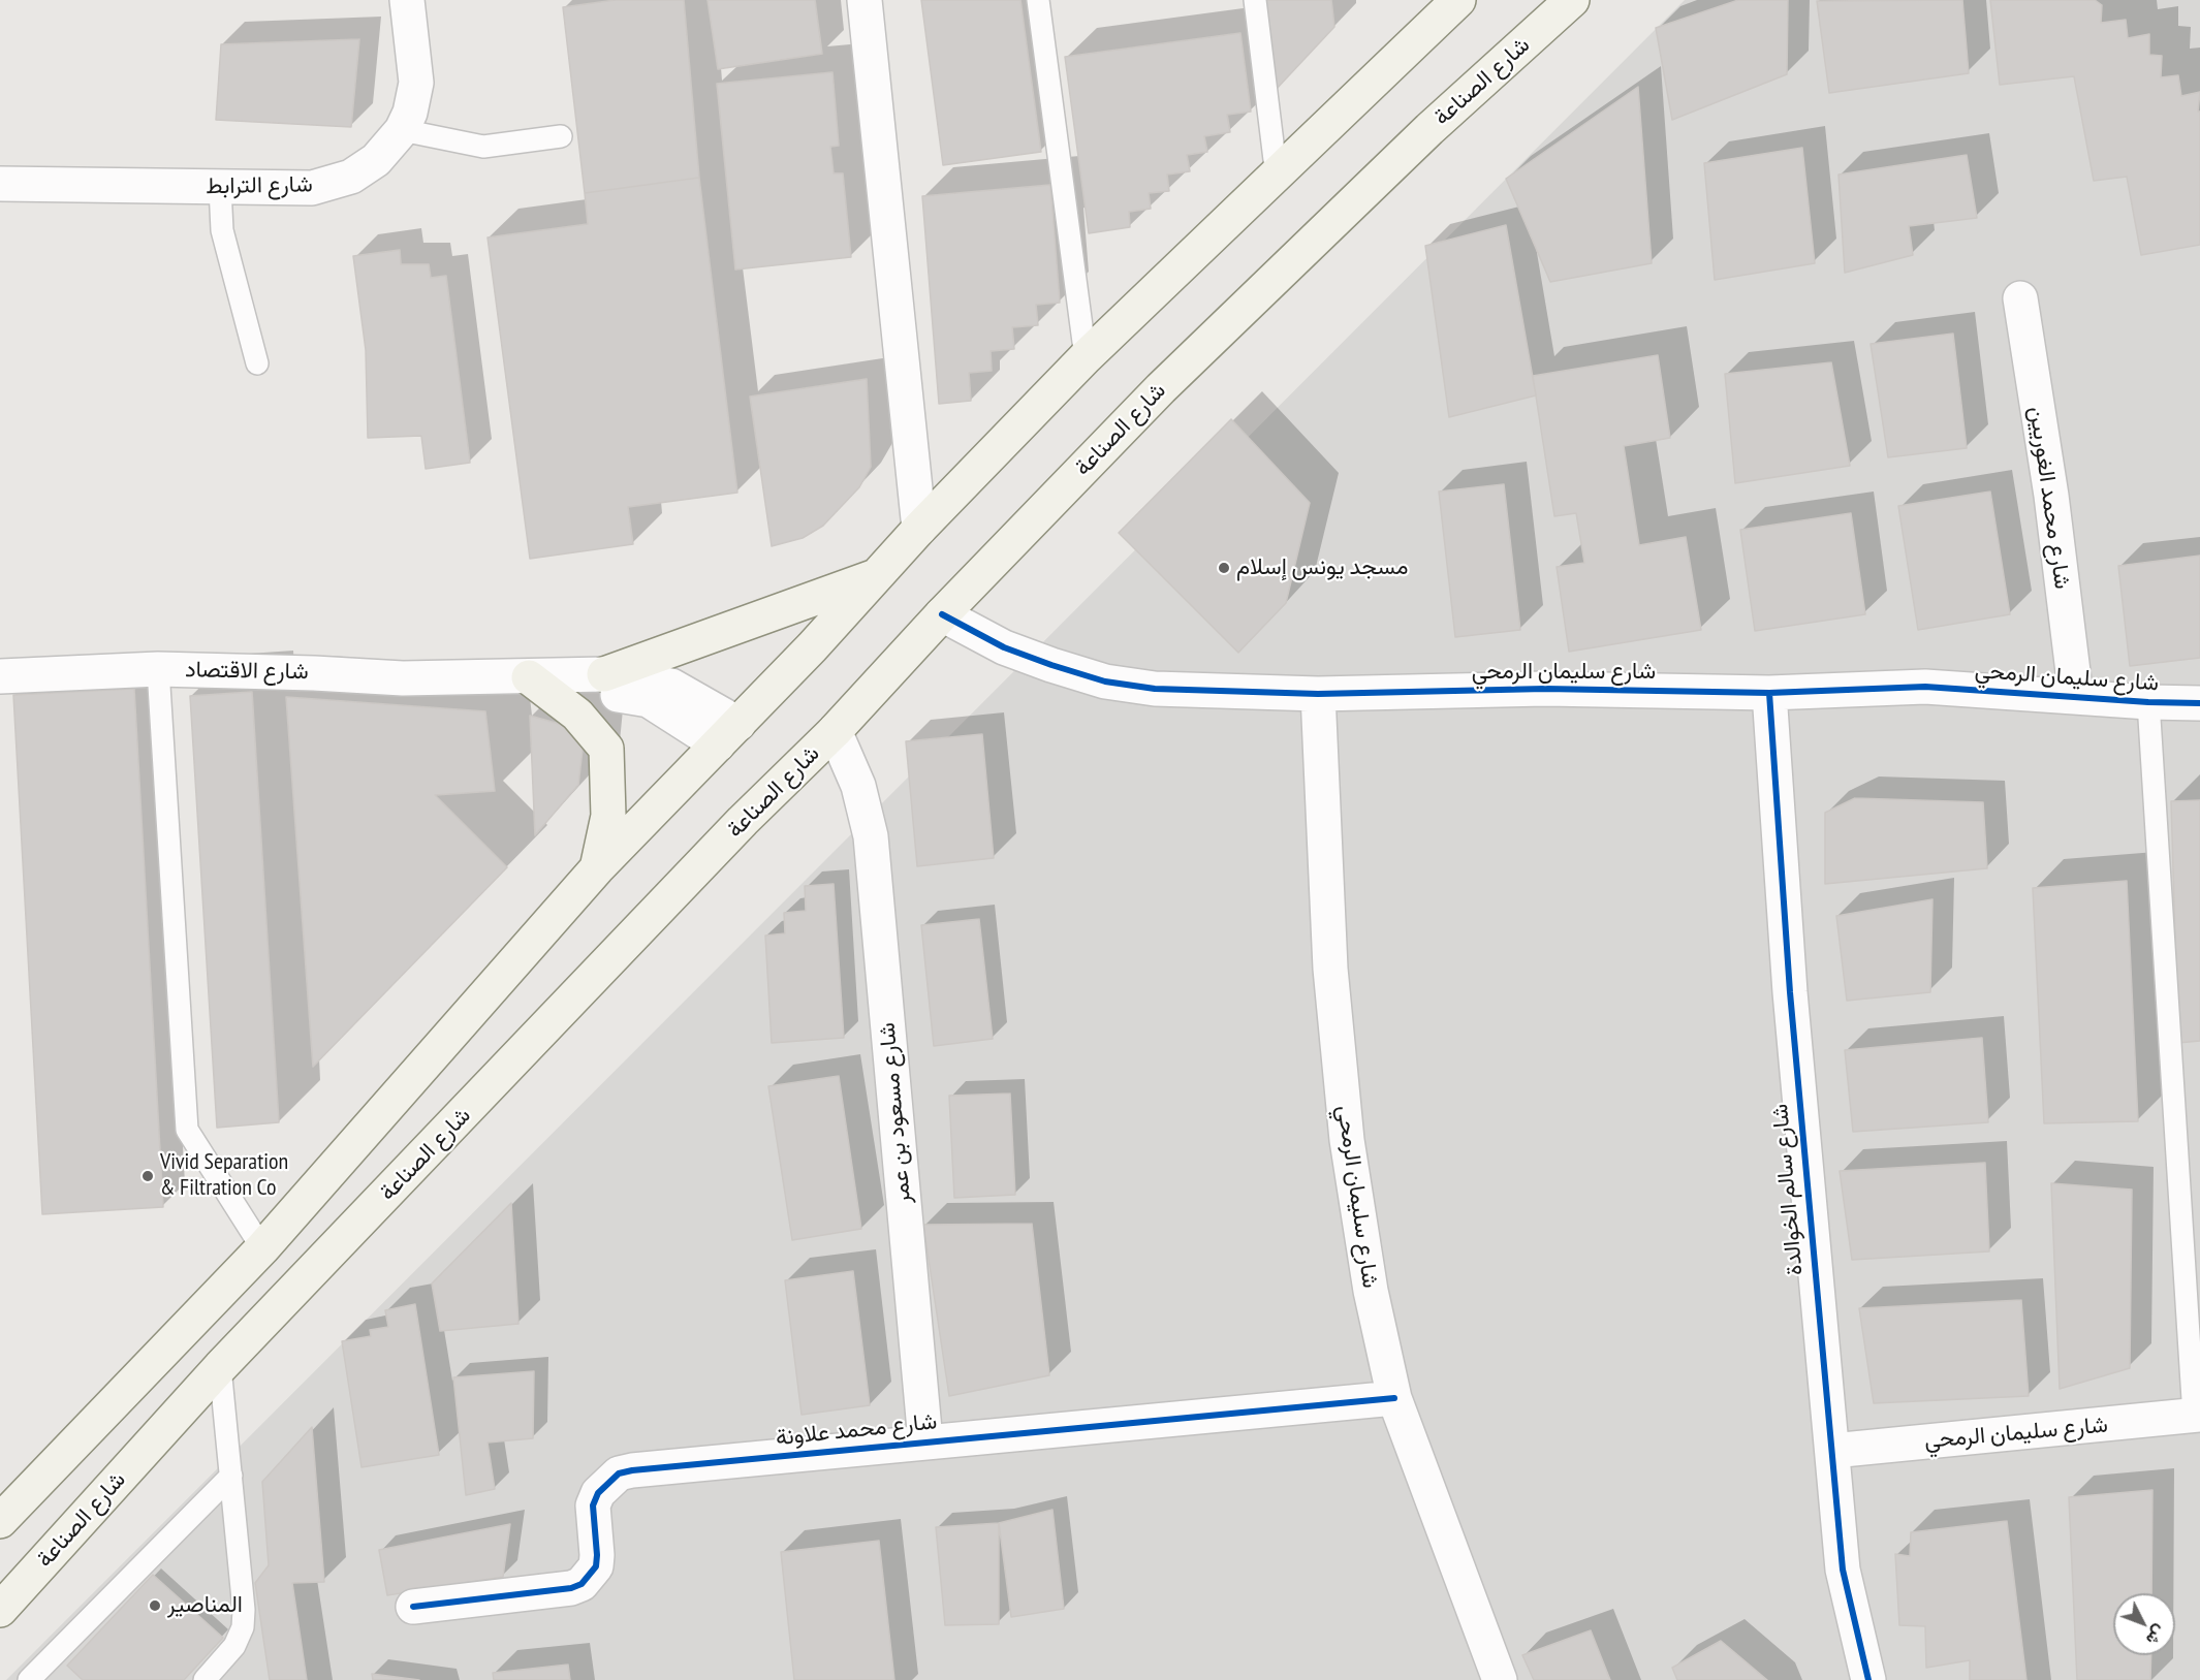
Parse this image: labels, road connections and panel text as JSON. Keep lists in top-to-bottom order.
{
  "streets": {
    "main road": ["شارع الصناعة"],
    "street": [
      "شارع الترابط",
      "شارع محمد الغوريين",
      "شارع الاقتصاد",
      "شارع سليمان الرمحي",
      "شارع مسعود بن عمر",
      "شارع سالم الخوالدة",
      "شارع محمد علاونة"
    ]
  },
  "crossings": [
    ["شارع الصناعة", "شارع سليمان الرمحي"],
    ["شارع الصناعة", "شارع مسعود بن عمر"],
    ["شارع محمد الغوريين", "شارع سليمان الرمحي"],
    ["شارع سليمان الرمحي", "شارع سالم الخوالدة"],
    ["شارع سليمان الرمحي", "شارع محمد علاونة"],
    ["شارع مسعود بن عمر", "شارع محمد علاونة"]
  ],
  "places": ["مسجد يونس إسلام", "Vivid Separation & Filtration Co", "المناصير"],
  "north": "bottom right"
}
